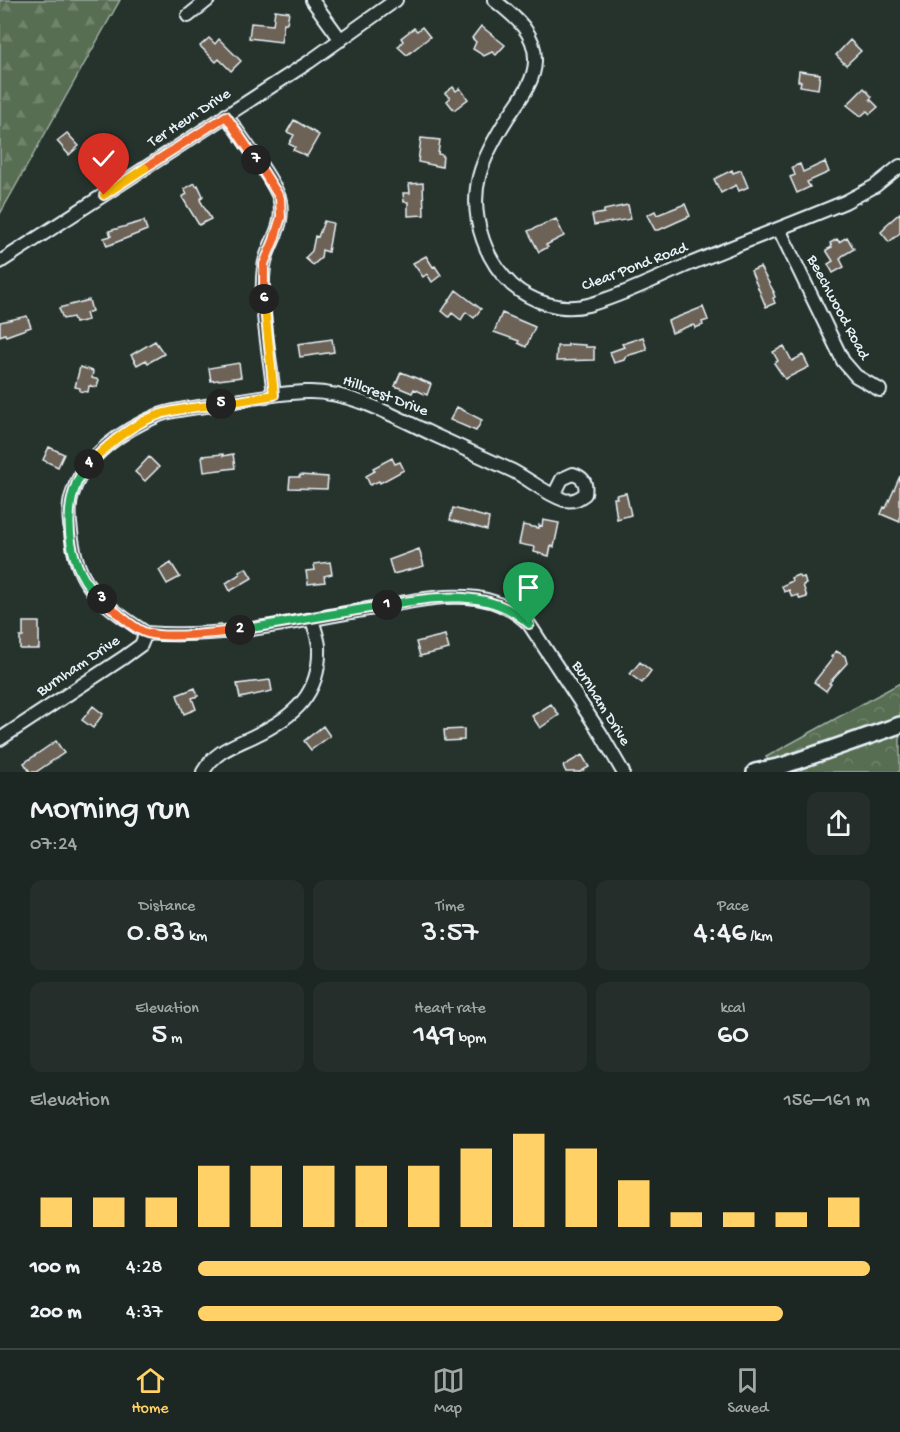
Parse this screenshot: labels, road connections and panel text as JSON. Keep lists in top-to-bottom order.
{
  "streets": {
    "street": [
      "Ter Heun Drive",
      "Clear Pond Road",
      "Beechwood Road",
      "Hillcrest Drive",
      "Burnham Drive"
    ]
  },
  "crossings": [
    ["Clear Pond Road", "Beechwood Road"],
    ["Hillcrest Drive", "Burnham Drive"]
  ],
  "page": {
    "pins": [
      "7",
      "6",
      "5",
      "4",
      "3",
      "1",
      "2"
    ],
    "heading": ["Morning run", "07:24"],
    "stats": [
      ["Distance", "0.83 km"],
      ["Time", "3:57"],
      ["Pace", "4:46 /km"],
      ["Elevation", "5 m"],
      ["Heart rate", "149 bpm"],
      ["kcal", "60"]
    ],
    "chart": ["Elevation", "156–161 m"],
    "list": [
      {
        "name": "100 m",
        "note": "4:28"
      },
      {
        "name": "200 m",
        "note": "4:37"
      }
    ],
    "tabs": ["Home", "Map", "Saved"]
  }
}
